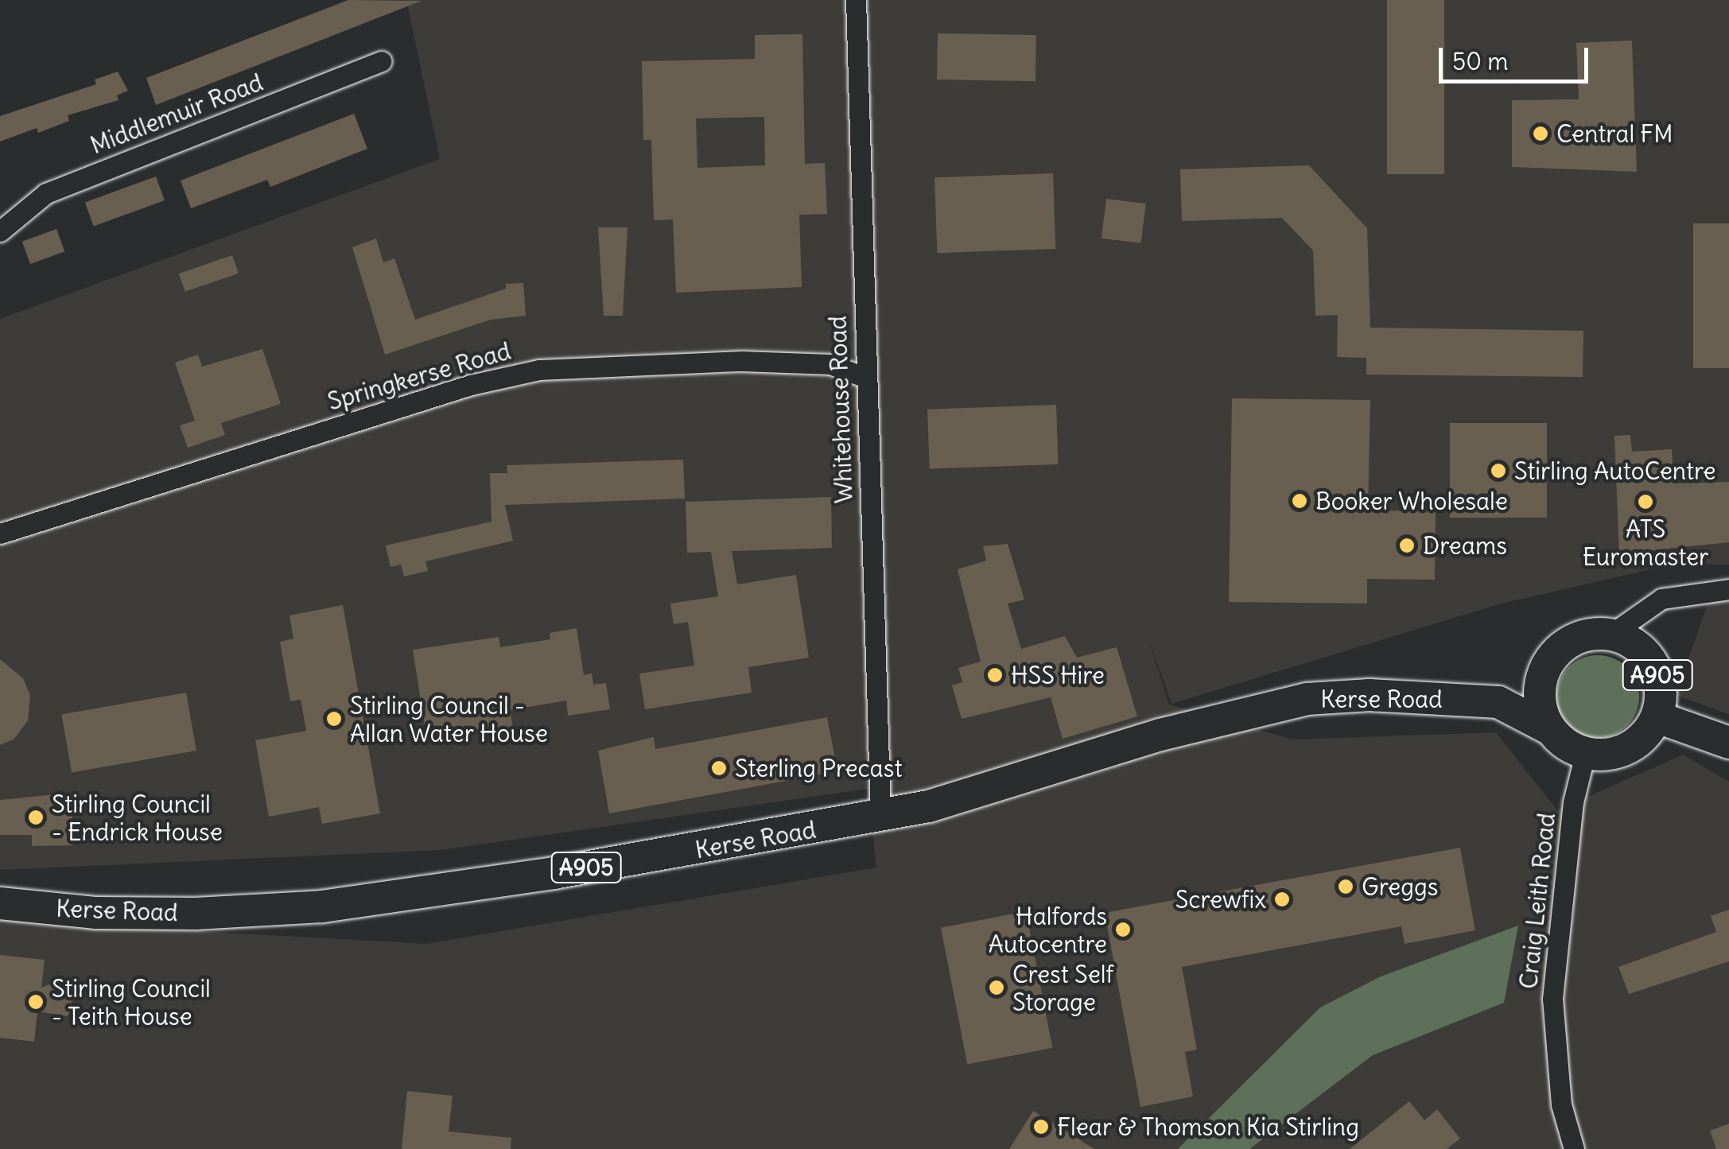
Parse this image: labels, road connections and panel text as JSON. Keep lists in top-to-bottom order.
{
  "streets": {
    "main road": ["A905", "Kerse Road"],
    "street": [
      "Middlemuir Road",
      "Springkerse Road",
      "Whitehouse Road",
      "Craig Leith Road"
    ]
  },
  "crossings": [
    ["Springkerse Road", "Whitehouse Road"],
    ["Whitehouse Road", "Kerse Road"],
    ["A905", "Kerse Road"],
    ["A905", "Craig Leith Road"],
    ["Kerse Road", "Craig Leith Road"]
  ],
  "places": [
    "Central FM",
    "Stirling AutoCentre",
    "Booker Wholesale",
    "ATS Euromaster",
    "Dreams",
    "HSS Hire",
    "Stirling Council - Allan Water House",
    "Sterling Precast",
    "Stirling Council - Endrick House",
    "Greggs",
    "Screwfix",
    "Halfords Autocentre",
    "Crest Self Storage",
    "Stirling Council - Teith House",
    "Flear & Thomson Kia Stirling"
  ],
  "scale_bar": "50 m"
}
